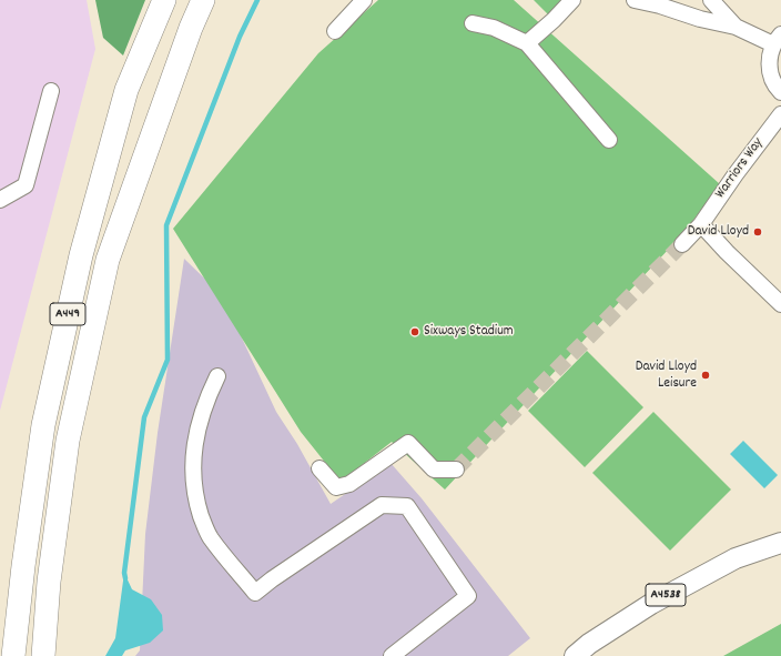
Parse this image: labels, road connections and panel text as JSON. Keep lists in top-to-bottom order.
{
  "streets": {
    "highway": ["A449"],
    "main road": ["A4538"],
    "street": ["Warriors Way"]
  },
  "places": ["David Lloyd", "Sixways Stadium", "David Lloyd Leisure"]
}
